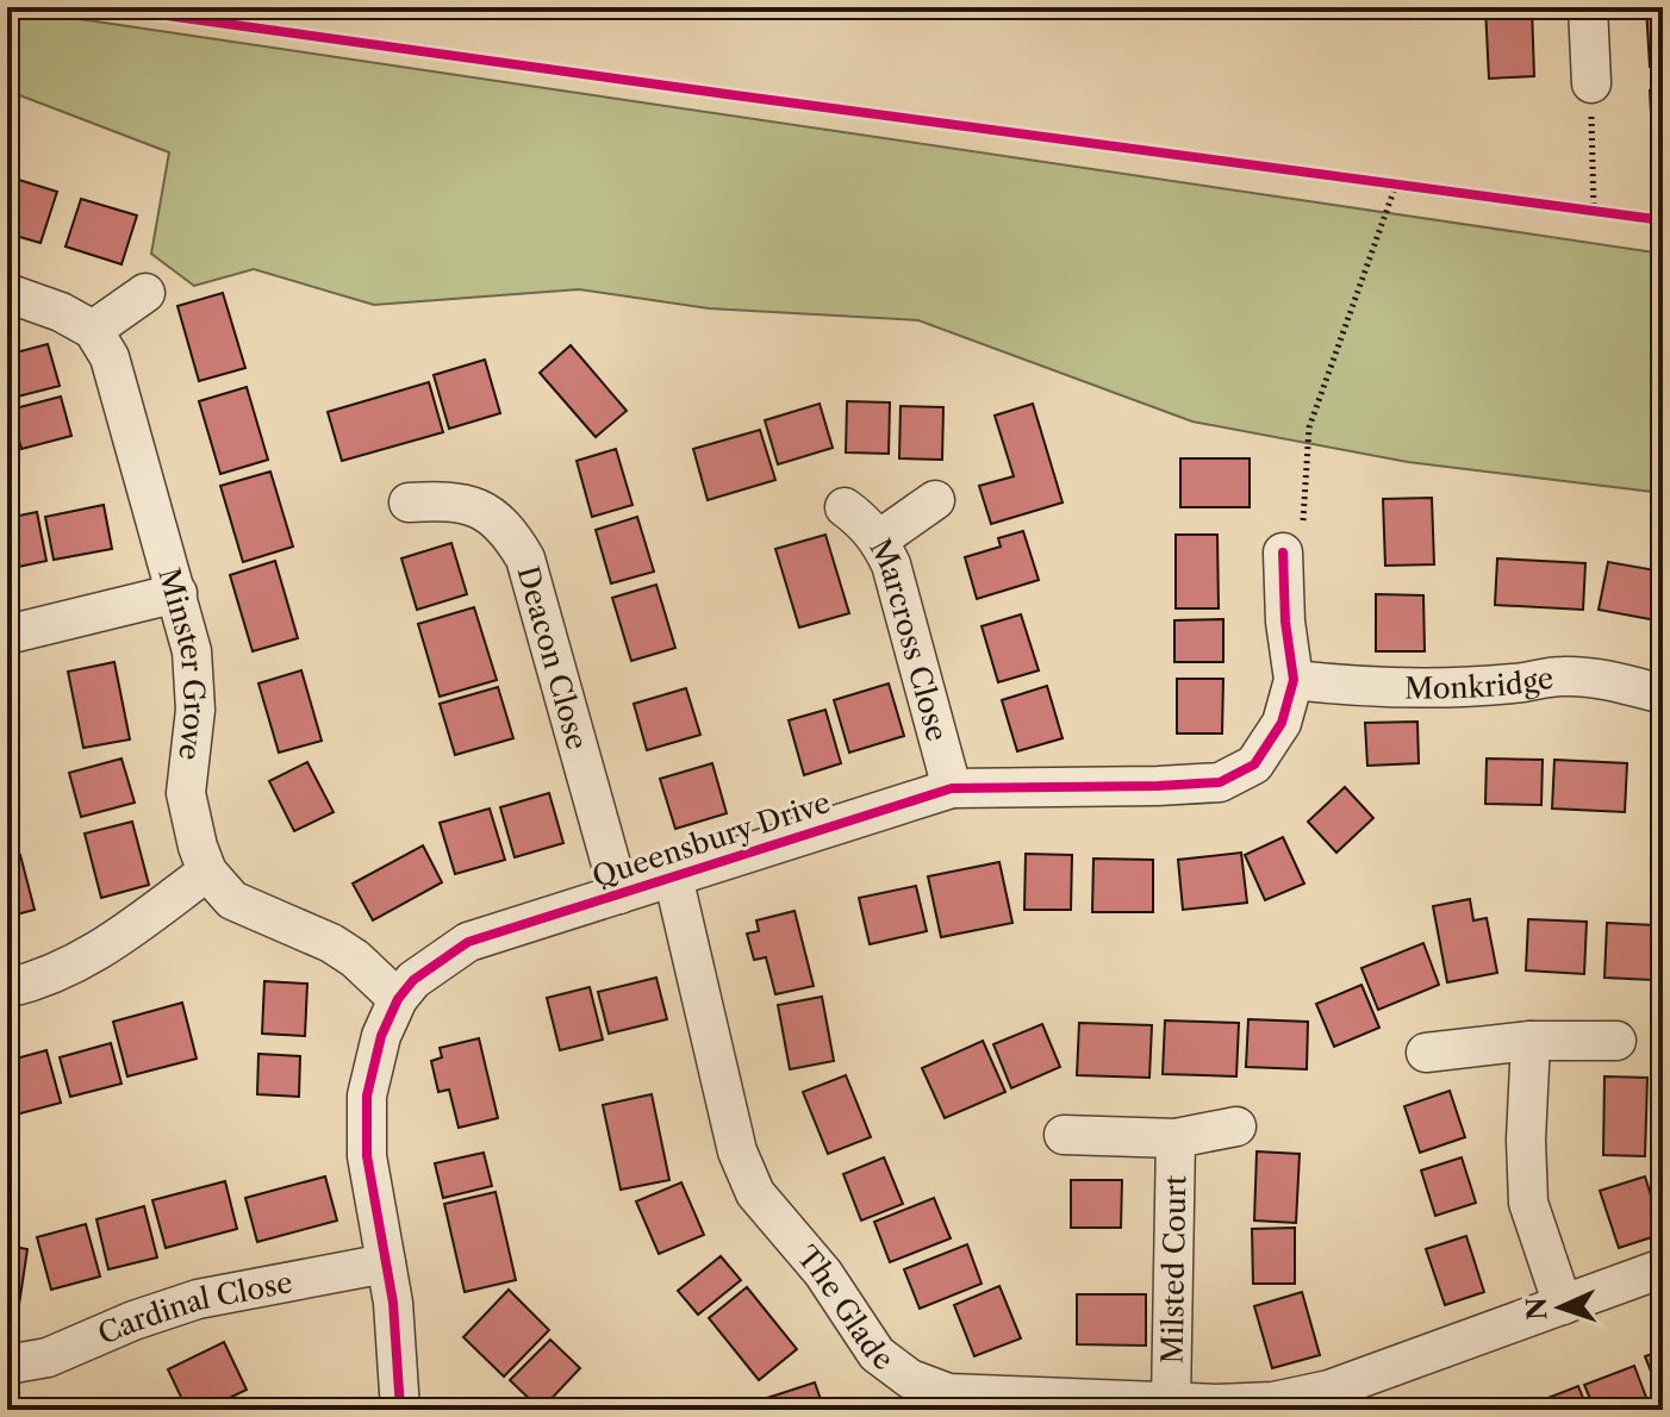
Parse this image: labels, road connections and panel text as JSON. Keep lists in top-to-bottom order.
{
  "streets": {
    "street": [
      "Marcross Close",
      "Deacon Close",
      "Minster Grove",
      "Monkridge",
      "Queensbury Drive",
      "Milsted Court",
      "The Glade",
      "Cardinal Close"
    ]
  },
  "crossings": [
    ["Marcross Close", "Queensbury Drive"],
    ["Deacon Close", "Queensbury Drive"],
    ["Minster Grove", "Queensbury Drive"],
    ["Monkridge", "Queensbury Drive"],
    ["Queensbury Drive", "The Glade"],
    ["Queensbury Drive", "Cardinal Close"],
    ["Milsted Court", "The Glade"]
  ],
  "north": "left"
}
